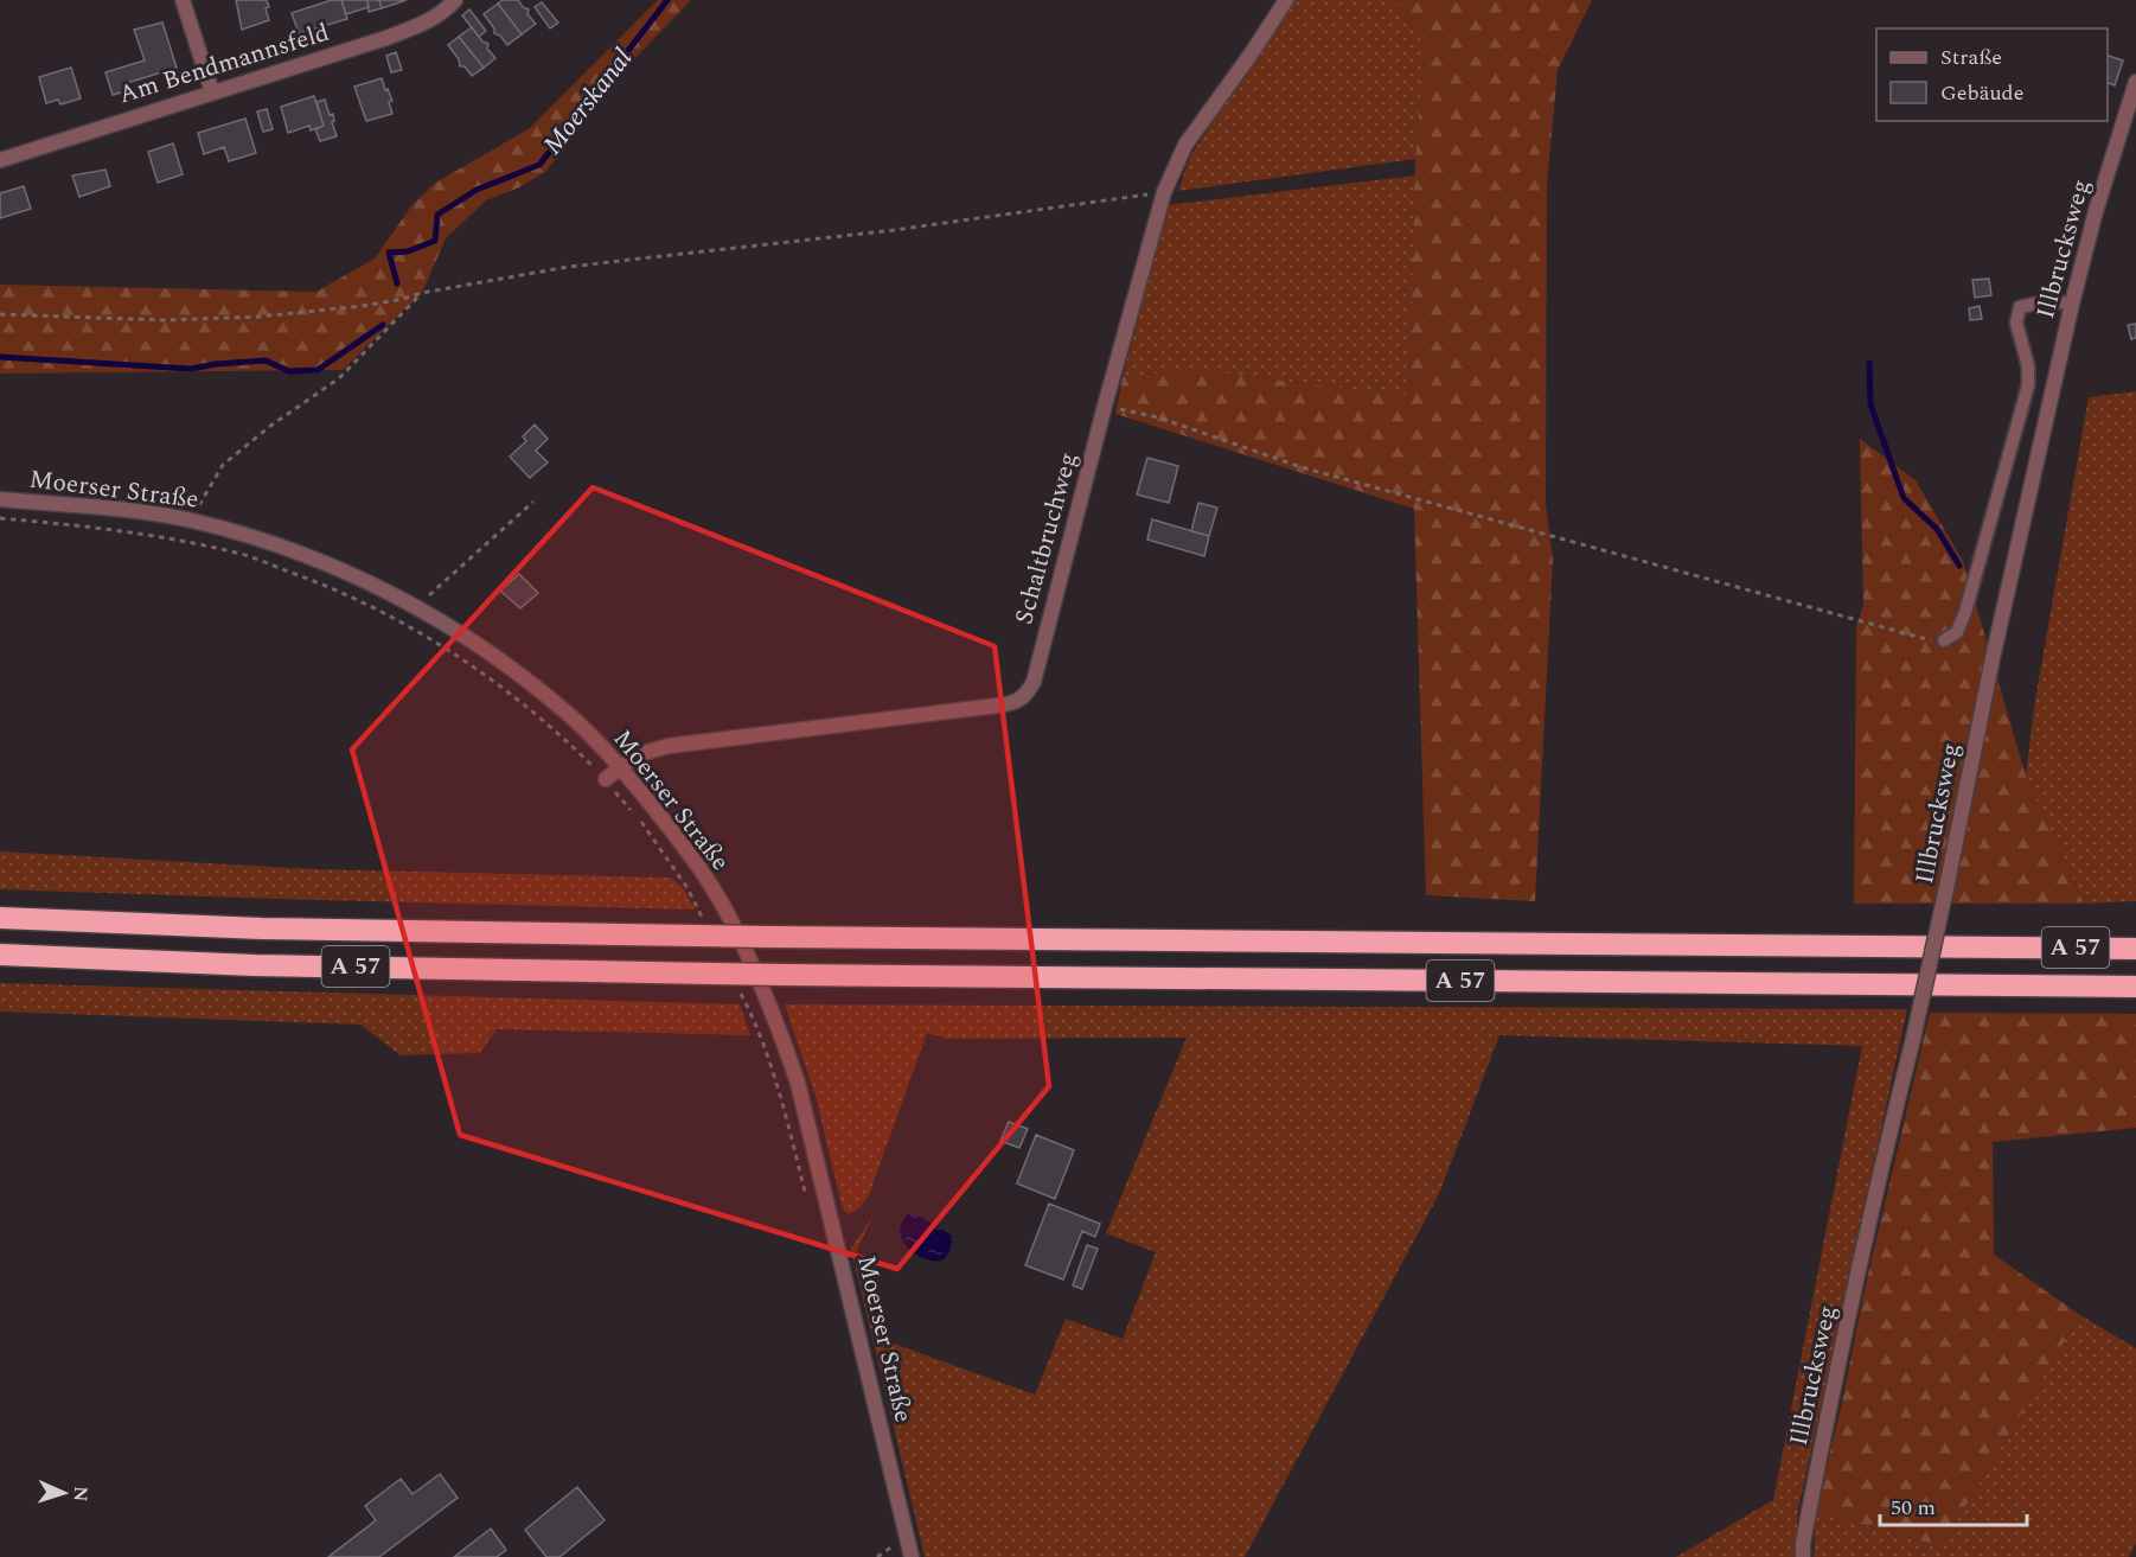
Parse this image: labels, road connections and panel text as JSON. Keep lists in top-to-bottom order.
{
  "streets": {
    "highway": ["A 57"],
    "street": [
      "Am Bendmannsfeld",
      "Illbrucksweg",
      "Moerser Straße",
      "Schaltbruchweg"
    ]
  },
  "crossings": [
    ["Moerser Straße", "Schaltbruchweg"]
  ],
  "water": ["Moerskanal"],
  "legend": ["Straße", "Gebäude"],
  "scale_bar": "50 m",
  "north": "right"
}
